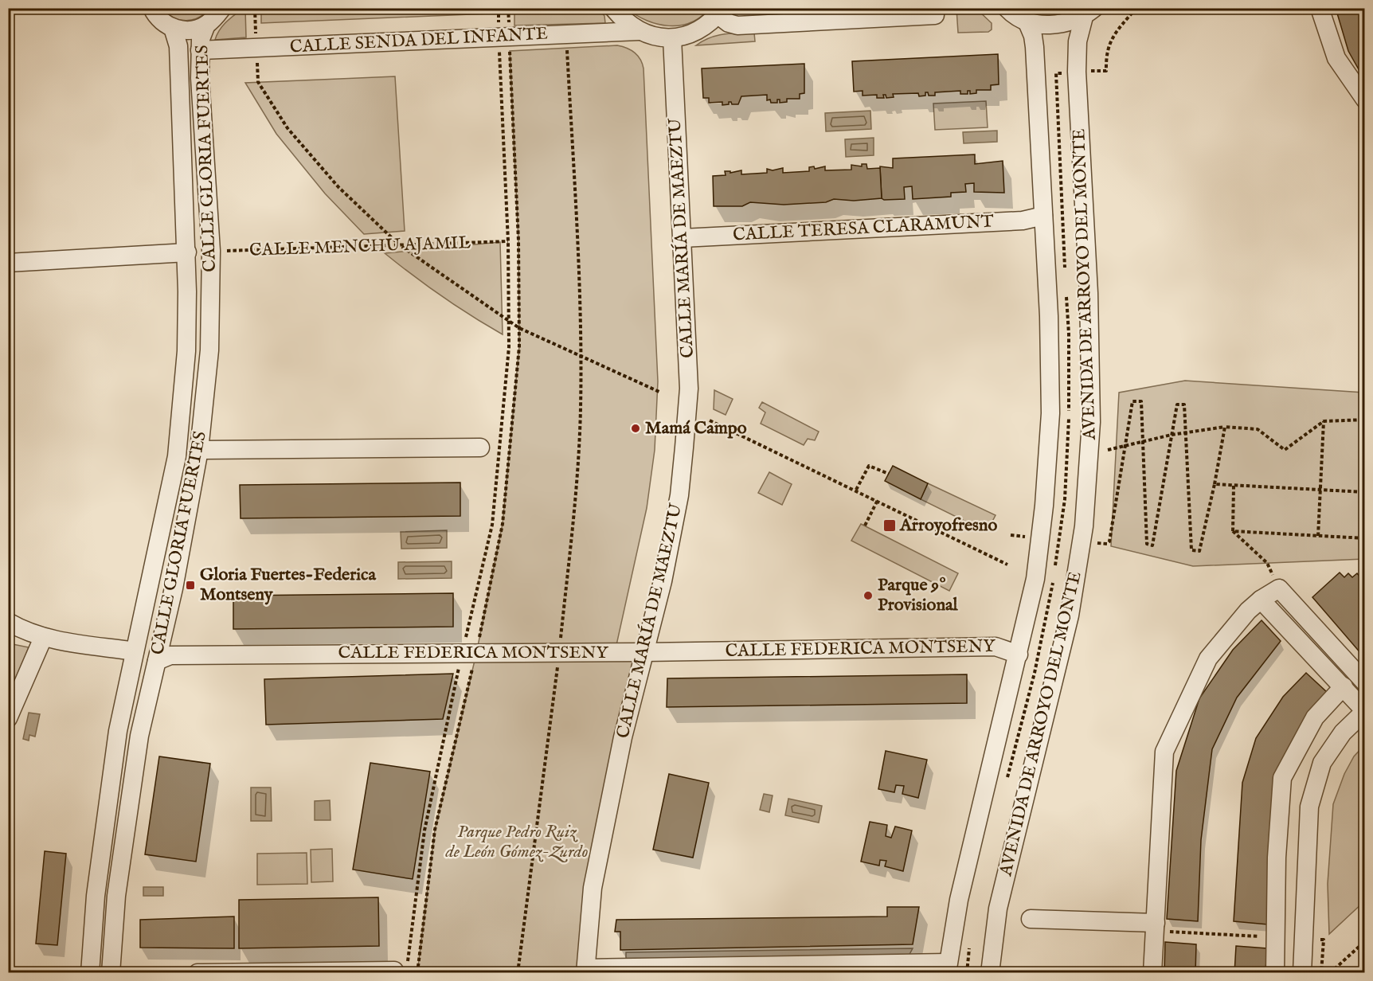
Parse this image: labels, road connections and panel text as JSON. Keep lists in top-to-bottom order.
{
  "streets": {
    "street": [
      "CALLE SENDA DEL INFANTE",
      "CALLE GLORIA FUERTES",
      "CALLE TERESA CLARAMUNT",
      "CALLE MARÍA DE MAEZTU",
      "AVENIDA DE ARROYO DEL MONTE",
      "CALLE FEDERICA MONTSENY"
    ],
    "path": ["CALLE MENCHU AJAMIL"]
  },
  "crossings": [
    ["CALLE SENDA DEL INFANTE", "CALLE GLORIA FUERTES"],
    ["CALLE GLORIA FUERTES", "CALLE MENCHU AJAMIL"],
    ["CALLE GLORIA FUERTES", "CALLE FEDERICA MONTSENY"],
    ["CALLE TERESA CLARAMUNT", "CALLE MARÍA DE MAEZTU"],
    ["CALLE TERESA CLARAMUNT", "AVENIDA DE ARROYO DEL MONTE"],
    ["CALLE MARÍA DE MAEZTU", "CALLE FEDERICA MONTSENY"],
    ["AVENIDA DE ARROYO DEL MONTE", "CALLE FEDERICA MONTSENY"]
  ],
  "parks": ["Parque Pedro Ruiz de León Gómez-Zurdo"],
  "places": {
    "other": ["Mamá Campo", "Parque 9º Provisional"],
    "transit": ["Arroyofresno", "Gloria Fuertes-Federica Montseny"]
  }
}
